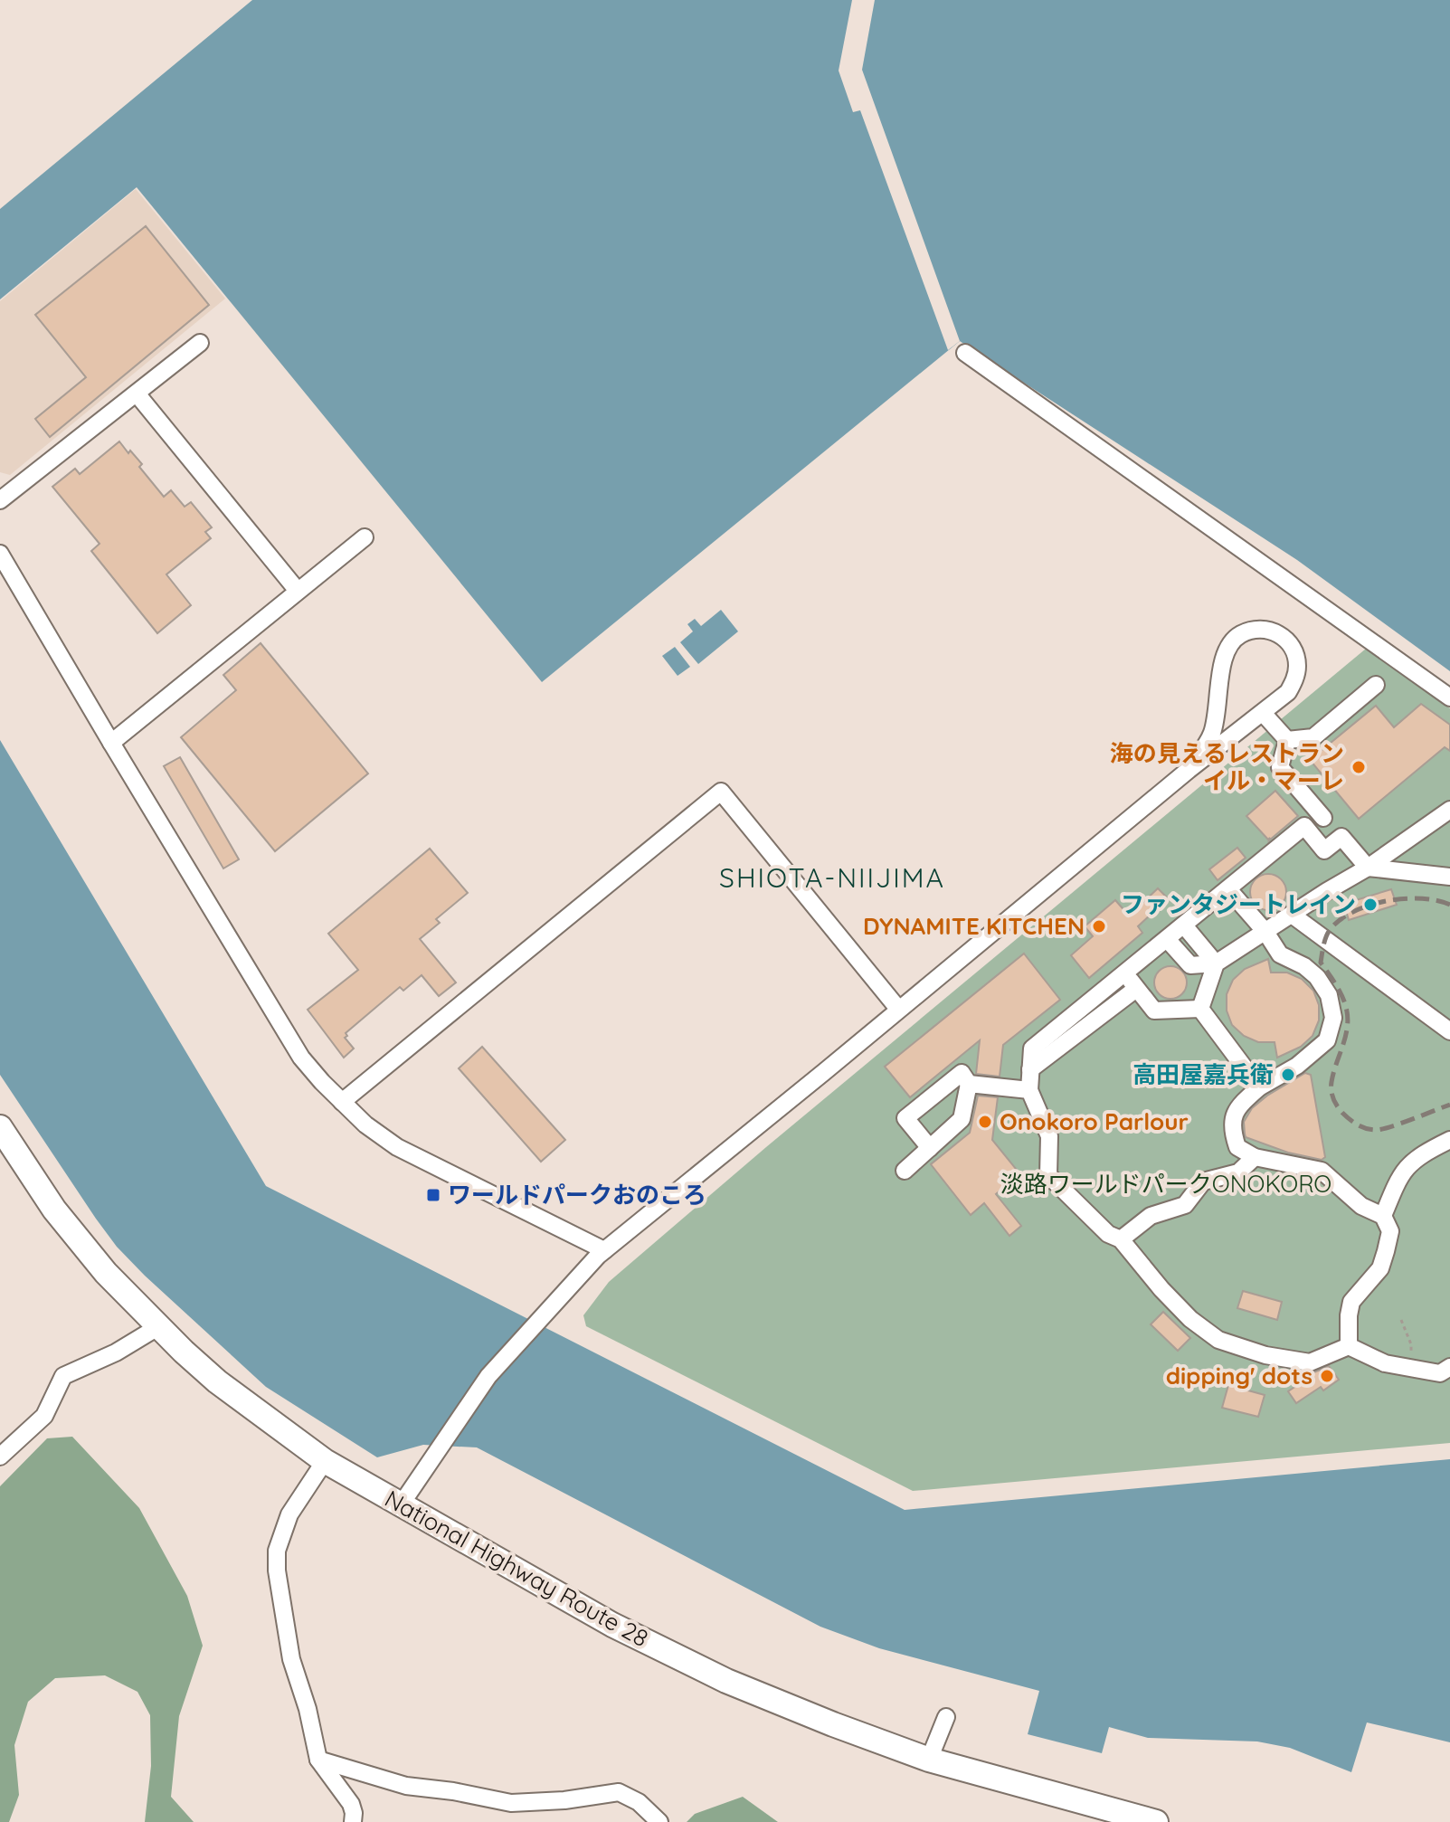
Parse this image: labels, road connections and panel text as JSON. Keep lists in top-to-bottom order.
{
  "streets": {
    "highway": ["National Highway Route 28"]
  },
  "districts": ["SHIOTA-NIIJIMA"],
  "parks": ["淡路ワールドパークONOKORO"],
  "places": {
    "other": [
      "海の見えるレストラン イル・マーレ",
      "ファンタジートレイン",
      "DYNAMITE KITCHEN",
      "高田屋嘉兵衛",
      "Onokoro Parlour",
      "dipping' dots"
    ],
    "transit": ["ワールドパークおのころ"]
  }
}
